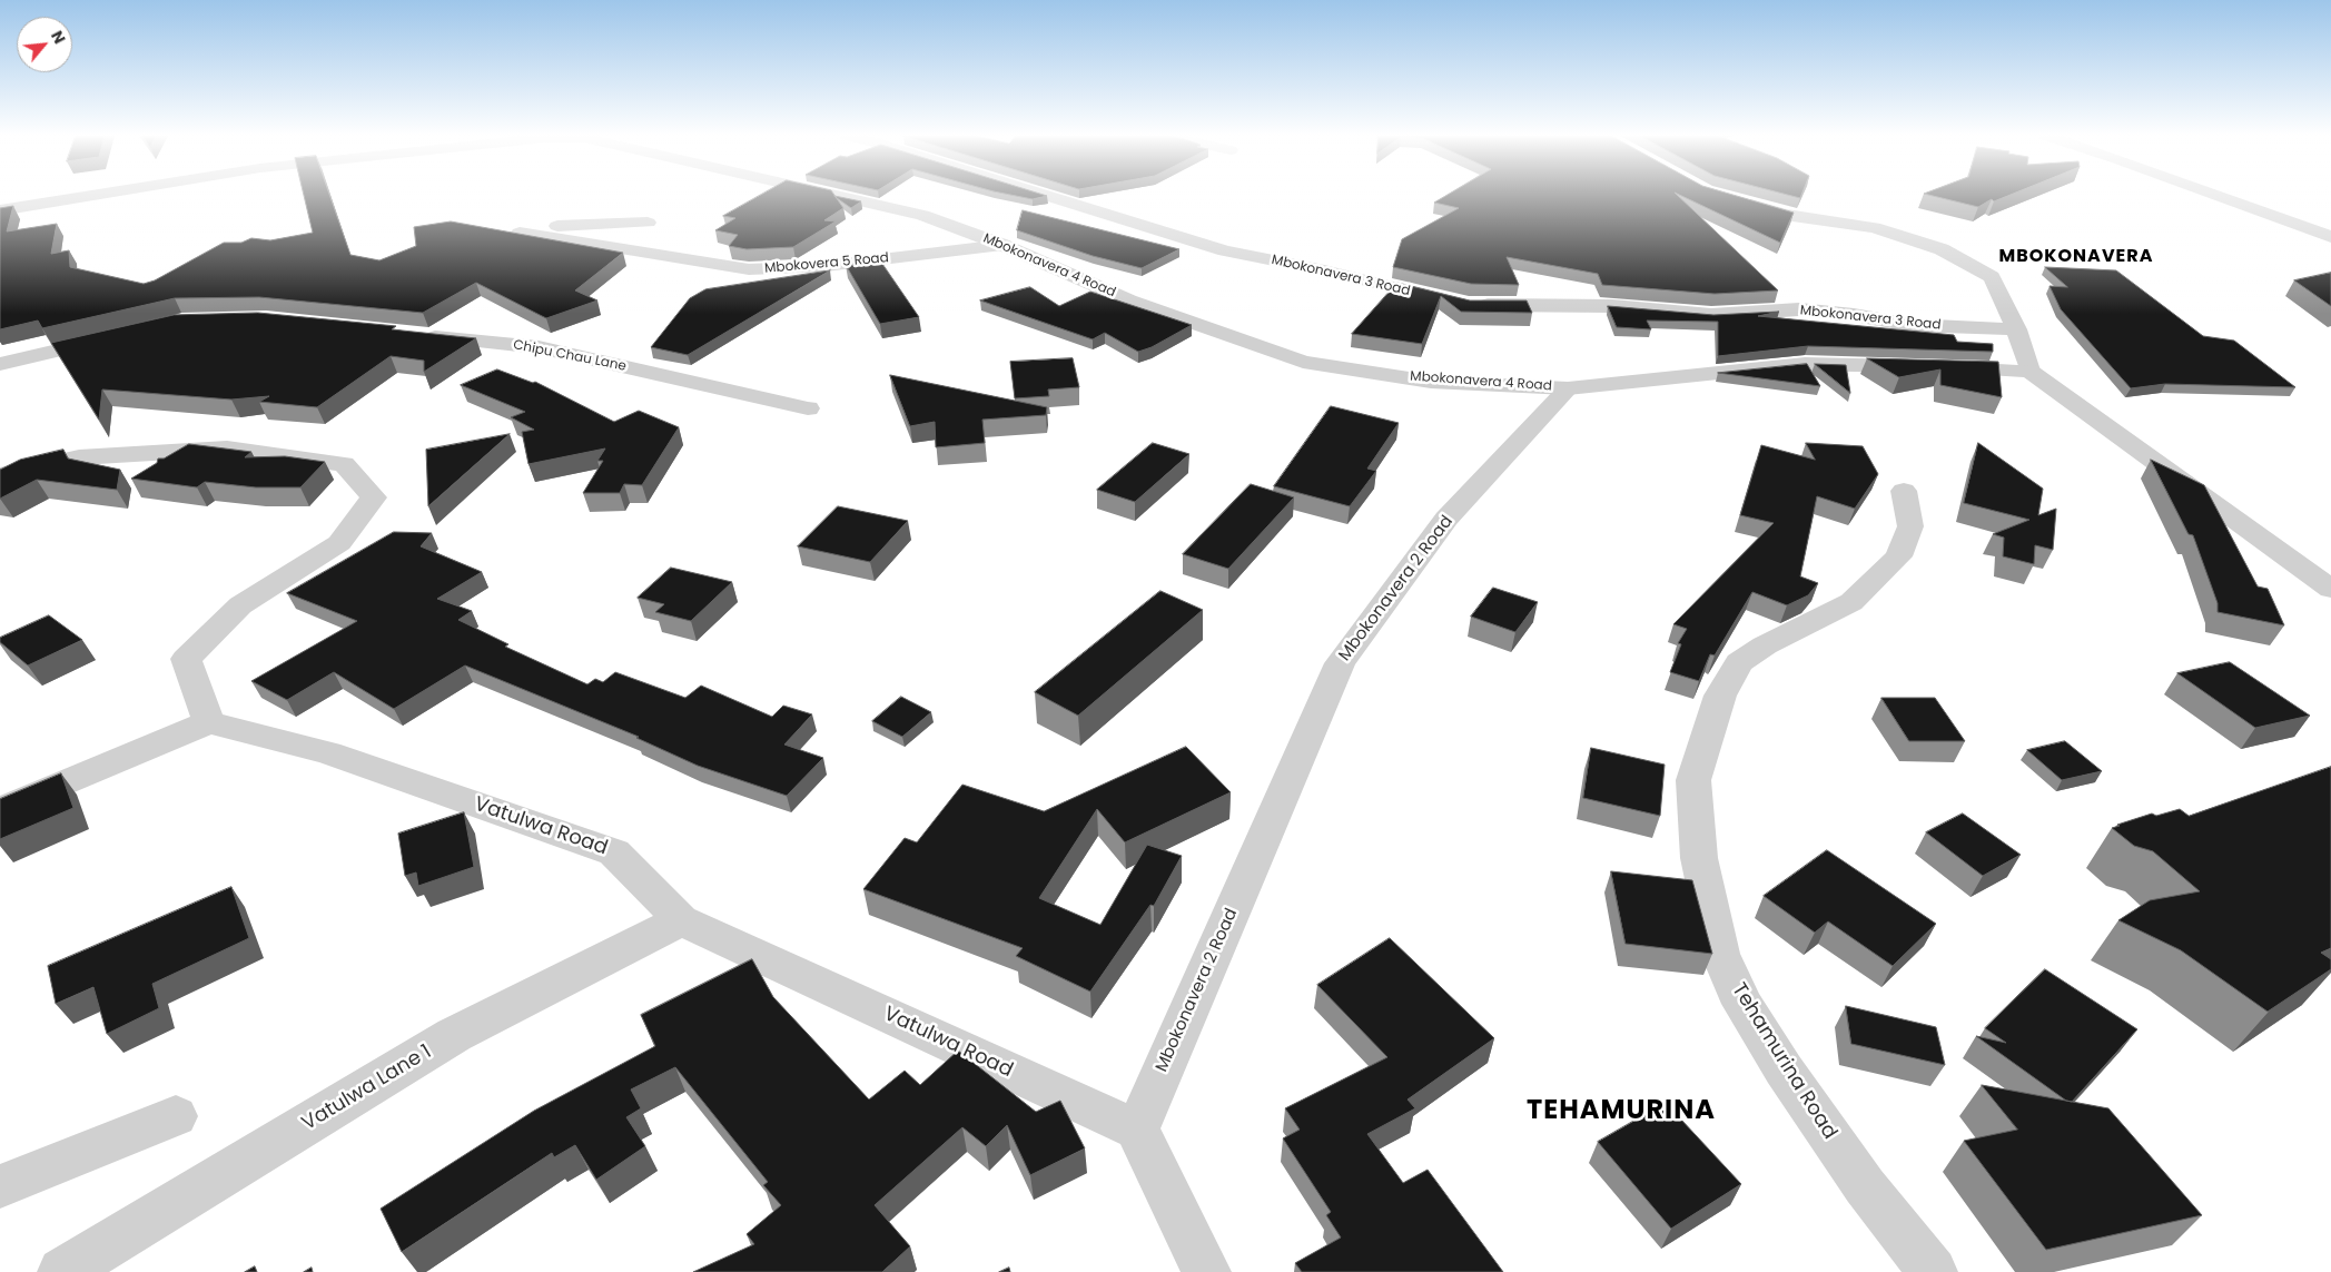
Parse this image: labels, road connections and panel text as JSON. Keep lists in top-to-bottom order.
{
  "streets": {
    "street": [
      "Mbokovera 5 Road",
      "Mbokonavera 4 Road",
      "Mbokonavera 3 Road",
      "Chipu Chau Lane",
      "Mbokonavera 2 Road",
      "Vatulwa Road",
      "Tehamurina Road",
      "Vatulwa Lane 1"
    ]
  },
  "crossings": [
    ["Mbokovera 5 Road", "Mbokonavera 4 Road"],
    ["Mbokonavera 4 Road", "Mbokonavera 2 Road"],
    ["Mbokonavera 2 Road", "Vatulwa Road"],
    ["Vatulwa Road", "Vatulwa Lane 1"]
  ],
  "districts": ["MBOKONAVERA", "TEHAMURINA"],
  "north": "top right"
}
